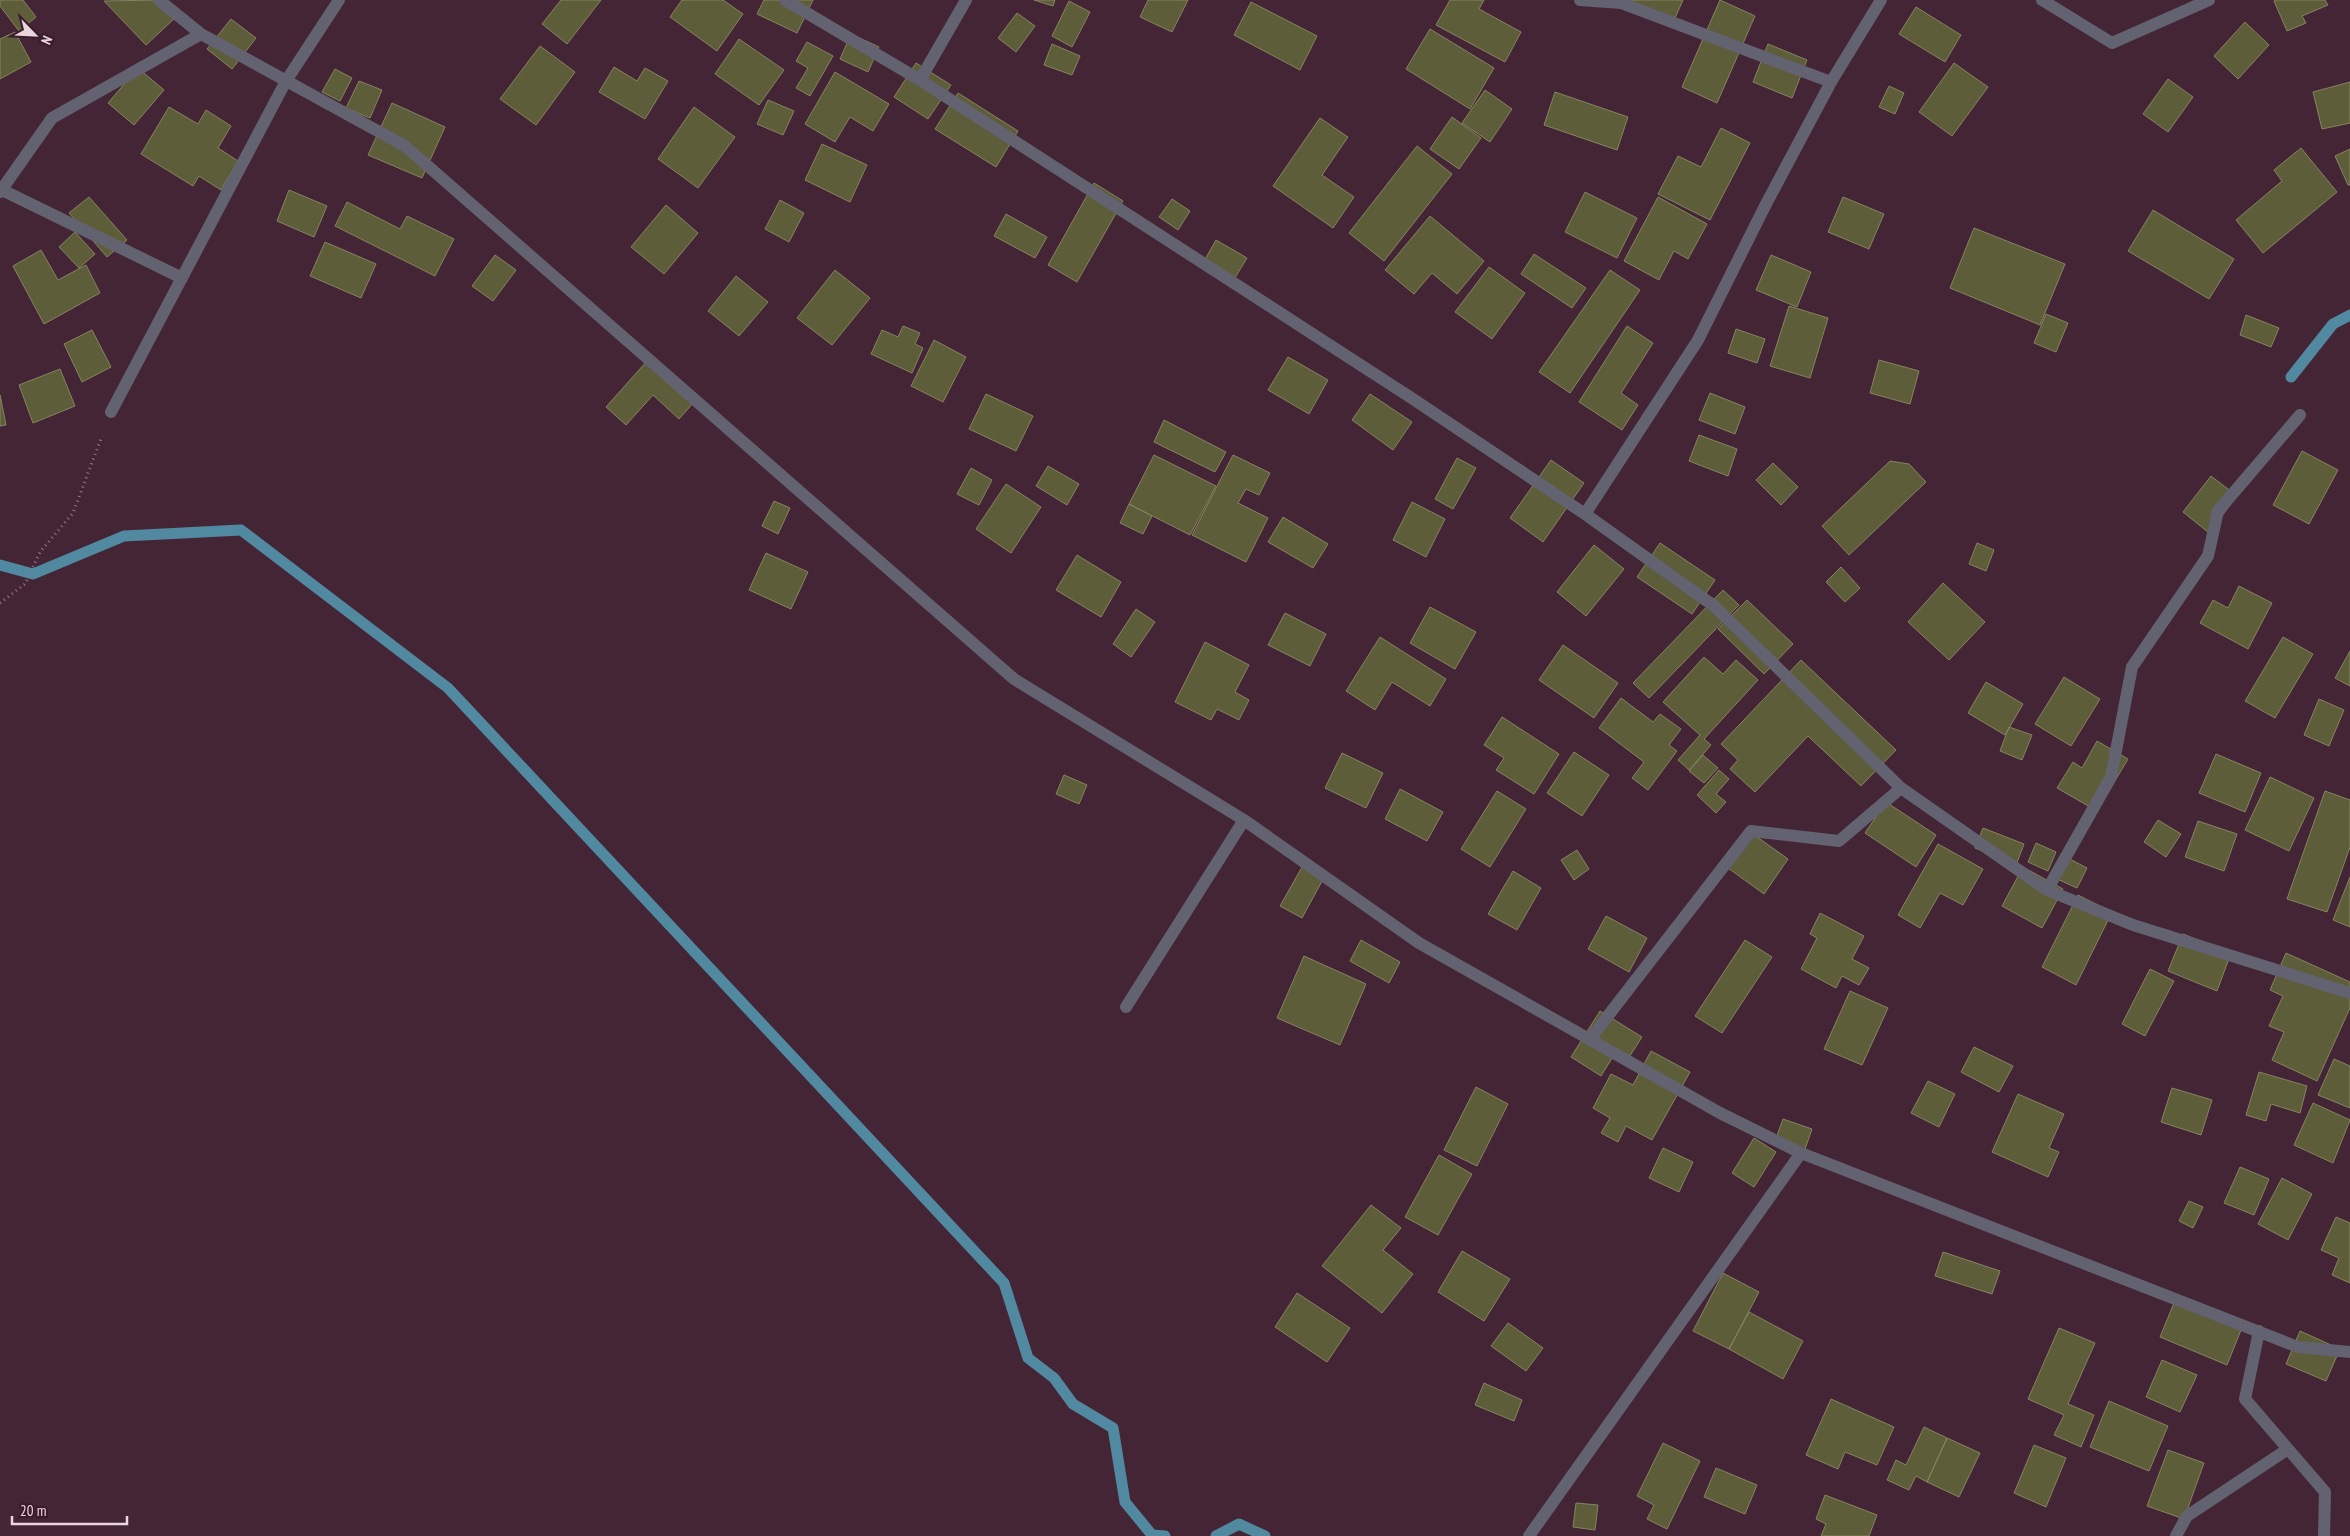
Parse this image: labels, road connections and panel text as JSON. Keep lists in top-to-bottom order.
{
  "scale_bar": "20 m",
  "north": "bottom right"
}
